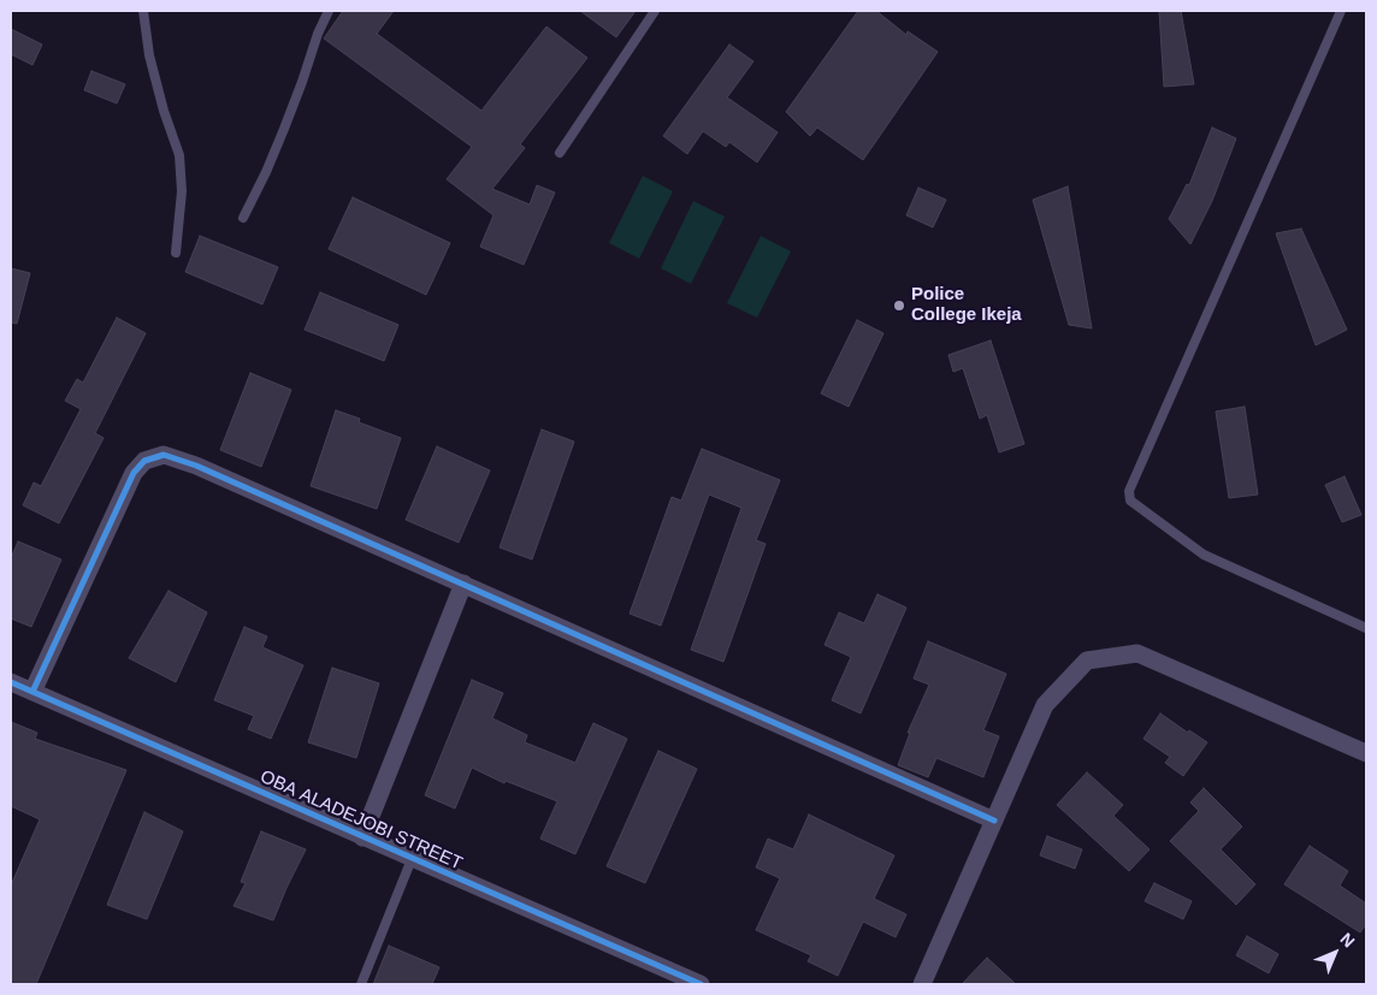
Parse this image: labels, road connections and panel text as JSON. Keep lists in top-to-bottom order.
{
  "streets": {
    "street": ["OBA ALADEJOBI STREET"]
  },
  "places": ["Police College Ikeja"],
  "north": "top right"
}
